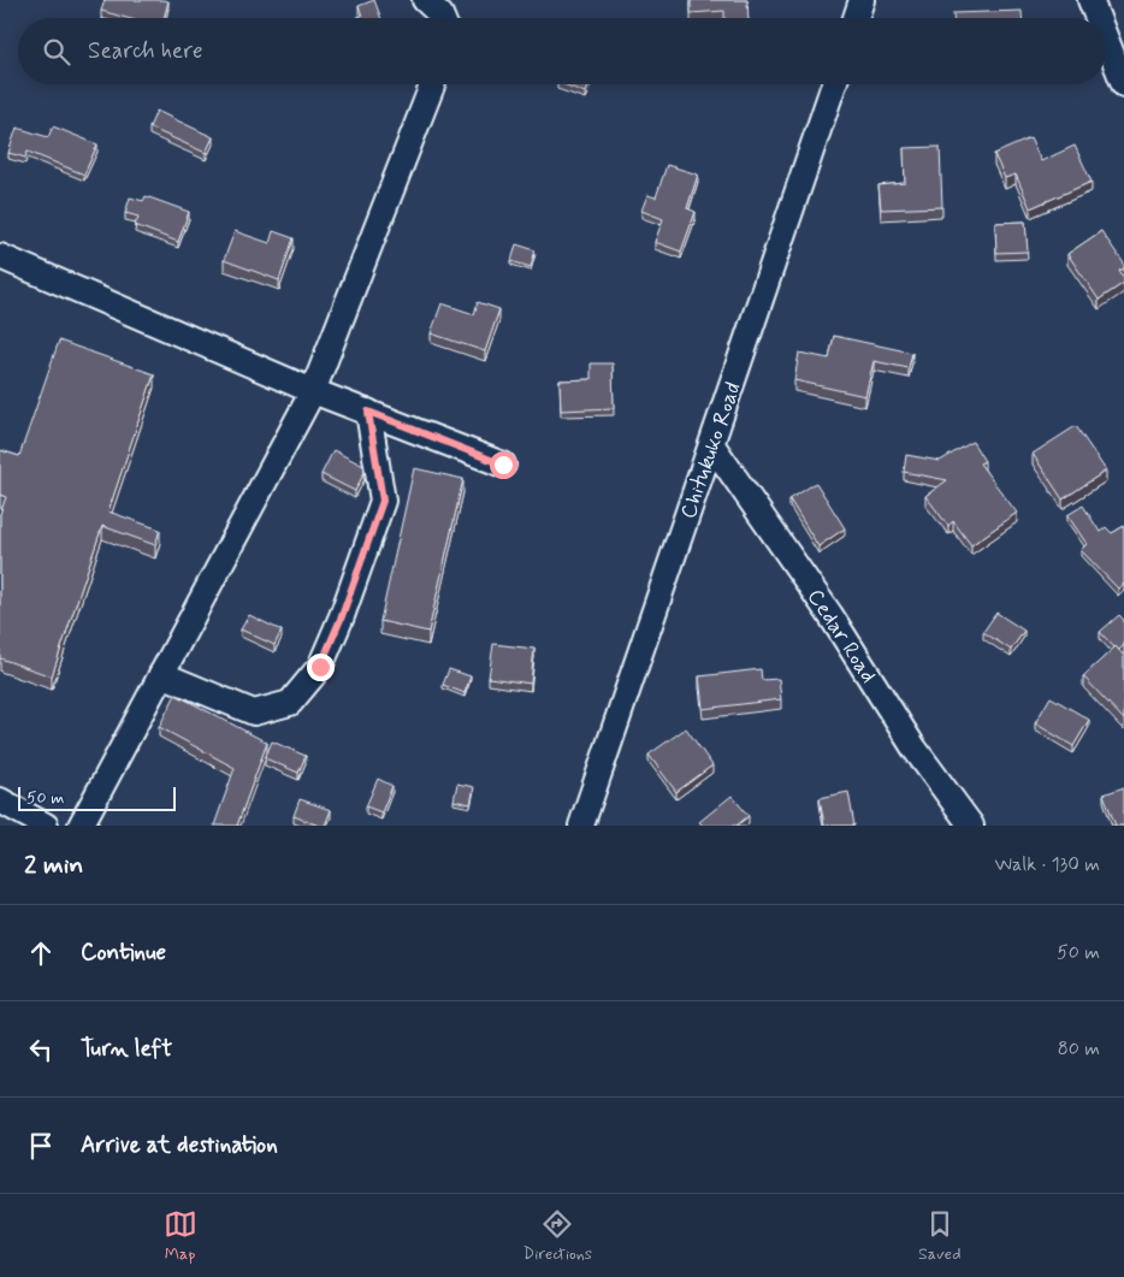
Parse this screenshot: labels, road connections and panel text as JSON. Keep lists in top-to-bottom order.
{
  "streets": {
    "street": ["Chitukuko Road", "Cedar Road"]
  },
  "crossings": [
    ["Chitukuko Road", "Cedar Road"]
  ],
  "scale_bar": "50 m",
  "page": {
    "search": "Search here",
    "scale": "50 m",
    "heading": ["2 min", "Walk · 130 m"],
    "list": [
      ["Continue", "50 m"],
      ["Turn left", "80 m"],
      "Arrive at destination"
    ],
    "nav": ["Map", "Directions", "Saved"]
  }
}
